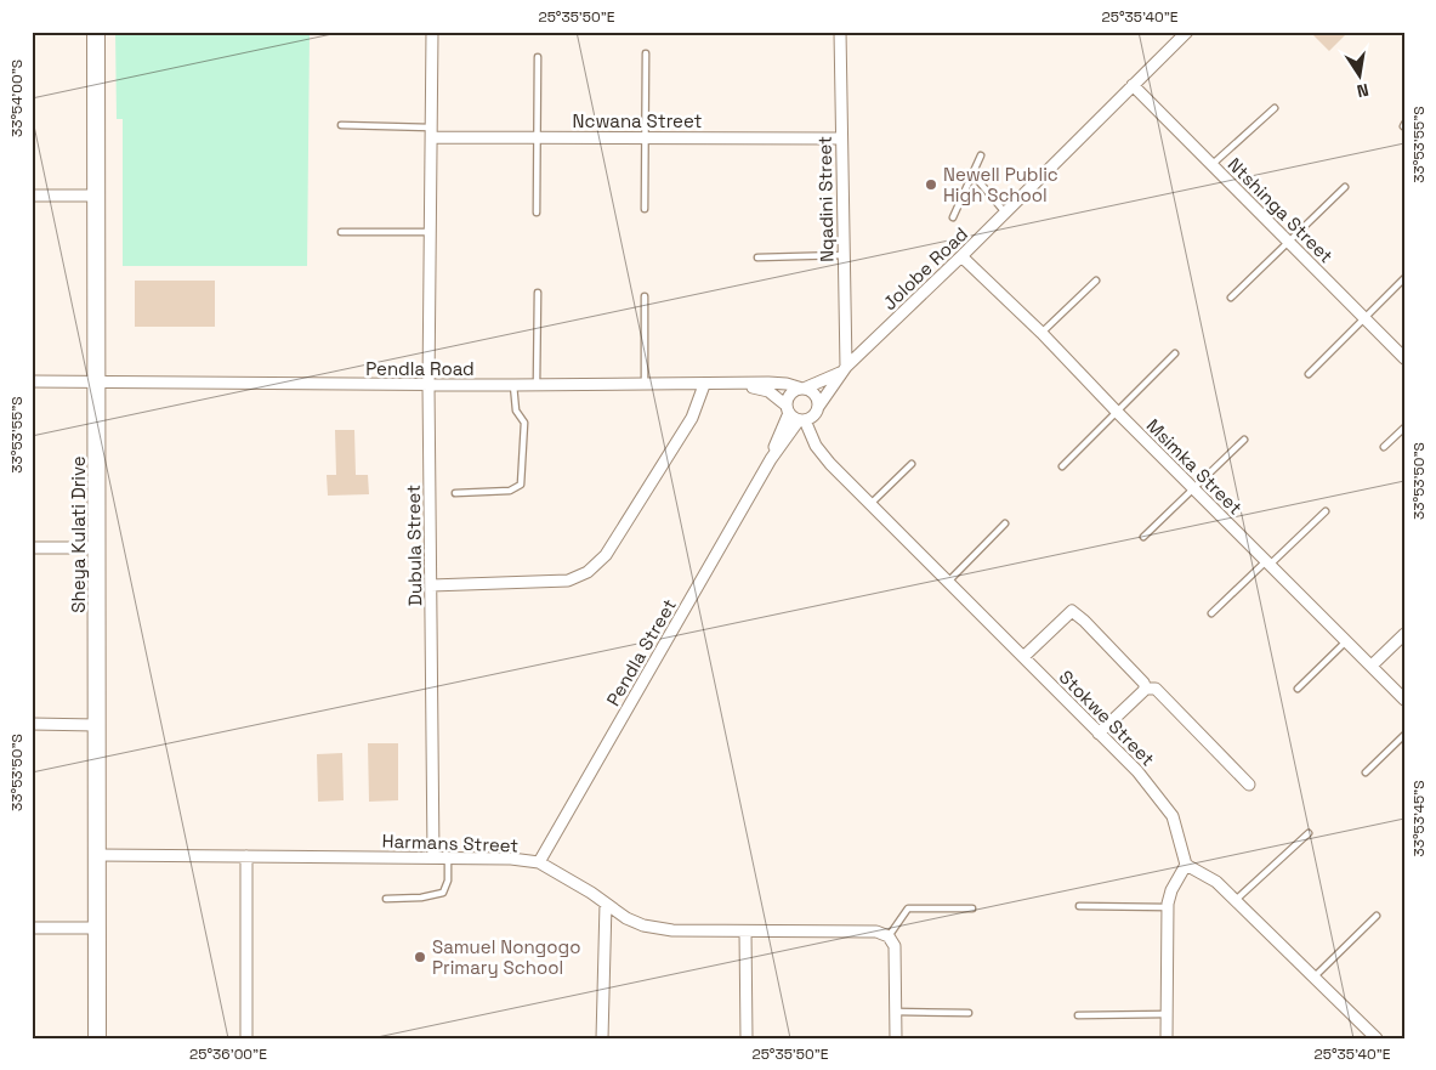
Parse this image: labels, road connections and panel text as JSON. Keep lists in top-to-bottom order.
{
  "streets": {
    "street": [
      "Ncwana Street",
      "Nqadini Street",
      "Ntshinga Street",
      "Jolobe Road",
      "Pendla Road",
      "Msimka Street",
      "Sheya Kulati Drive",
      "Dubula Street",
      "Pendla Street",
      "Stokwe Street",
      "Harmans Street"
    ]
  },
  "crossings": [
    ["Ncwana Street", "Nqadini Street"],
    ["Ncwana Street", "Dubula Street"],
    ["Nqadini Street", "Jolobe Road"],
    ["Ntshinga Street", "Jolobe Road"],
    ["Jolobe Road", "Pendla Road"],
    ["Jolobe Road", "Msimka Street"],
    ["Jolobe Road", "Pendla Street"],
    ["Jolobe Road", "Stokwe Street"],
    ["Pendla Road", "Sheya Kulati Drive"],
    ["Pendla Road", "Dubula Street"],
    ["Pendla Road", "Pendla Street"],
    ["Pendla Road", "Stokwe Street"],
    ["Sheya Kulati Drive", "Harmans Street"],
    ["Dubula Street", "Harmans Street"],
    ["Pendla Street", "Stokwe Street"],
    ["Pendla Street", "Harmans Street"]
  ],
  "places": ["Newell Public High School", "Samuel Nongogo Primary School"],
  "north": "bottom",
  "coordinates": [
    "25°35'50\"E",
    "25°35'40\"E",
    "33°54'00\"S",
    "33°53'55\"S",
    "33°53'50\"S",
    "33°53'45\"S",
    "25°36'00\"E"
  ]
}
